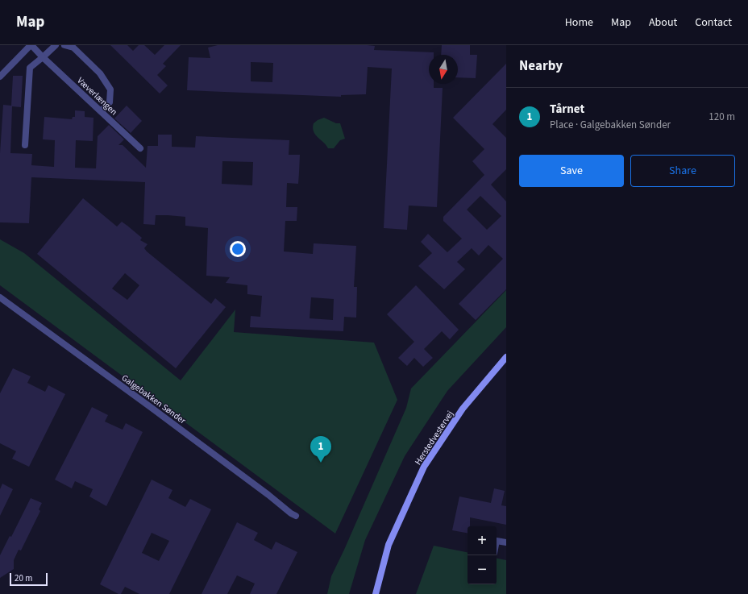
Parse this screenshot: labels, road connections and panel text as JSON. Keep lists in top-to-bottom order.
{
  "streets": {
    "street": ["Væverlængen", "Galgebakken Sønder", "Herstedvestervej"]
  },
  "scale_bar": "20 m",
  "north": "bottom",
  "page": {
    "header": "Map",
    "nav": [
      "Home",
      "Map",
      "About",
      "Contact"
    ],
    "heading": "Nearby",
    "list": [
      {
        "mark": "1",
        "name": "Tårnet",
        "note": "Place · Galgebakken Sønder",
        "value": "120 m"
      }
    ],
    "buttons": ["Save", "Share"],
    "pins": "1",
    "map_buttons": ["+", "−"],
    "scale": "20 m"
  }
}
